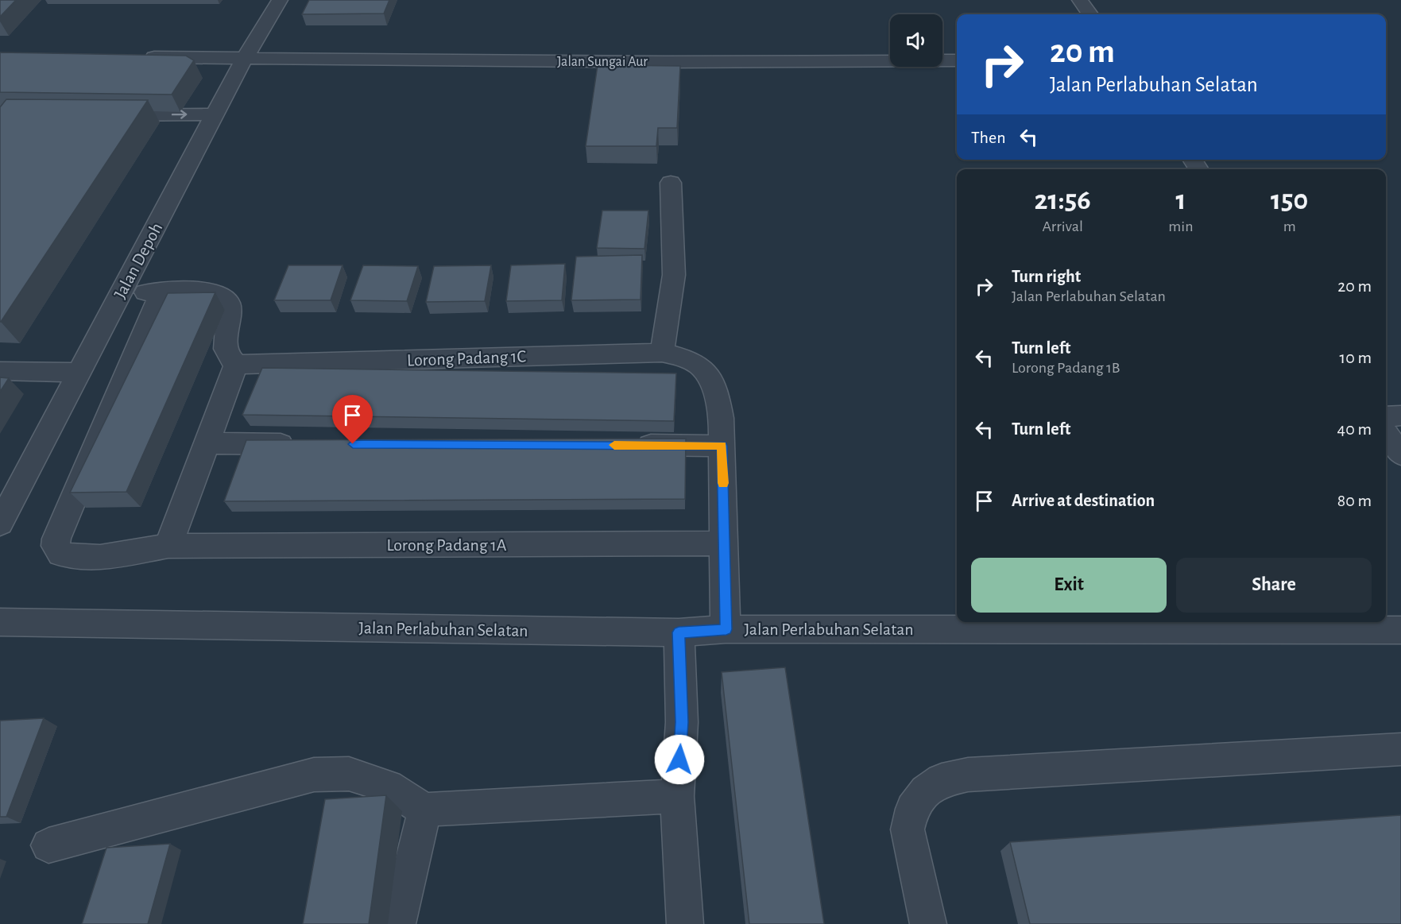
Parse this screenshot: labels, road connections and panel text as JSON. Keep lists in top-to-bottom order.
{
  "streets": {
    "street": [
      "Jalan Sungai Aur",
      "Jalan Depoh",
      "Lorong Padang 1C",
      "Lorong Padang 1A",
      "Jalan Perlabuhan Selatan"
    ]
  },
  "crossings": [
    ["Jalan Sungai Aur", "Jalan Depoh"]
  ],
  "page": {
    "turn": ["20 m", "Jalan Perlabuhan Selatan"],
    "then": "Then",
    "eta": [
      "21:56",
      "Arrival",
      "1",
      "min",
      "150",
      "m"
    ],
    "list": [
      {
        "name": "Turn right",
        "note": "Jalan Perlabuhan Selatan",
        "value": "20 m"
      },
      {
        "name": "Turn left",
        "note": "Lorong Padang 1B",
        "value": "10 m"
      },
      {
        "name": "Turn left",
        "value": "40 m"
      },
      {
        "name": "Arrive at destination",
        "value": "80 m"
      }
    ],
    "buttons": ["Exit", "Share"]
  }
}
